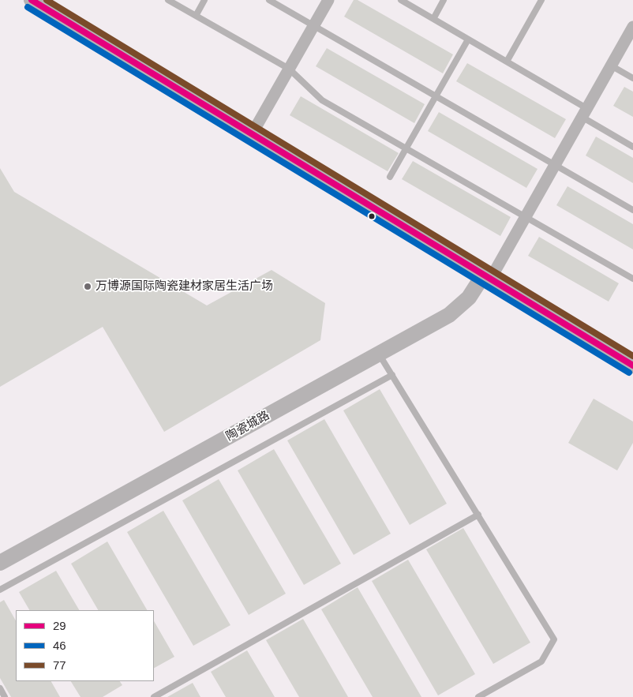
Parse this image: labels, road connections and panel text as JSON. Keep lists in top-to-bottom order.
{
  "streets": {
    "street": ["陶瓷城路"]
  },
  "places": ["万博源国际陶瓷建材家居生活广场"],
  "lines": ["transit line 29", "transit line 77", "transit line 46"],
  "legend": ["29", "46", "77"]
}
